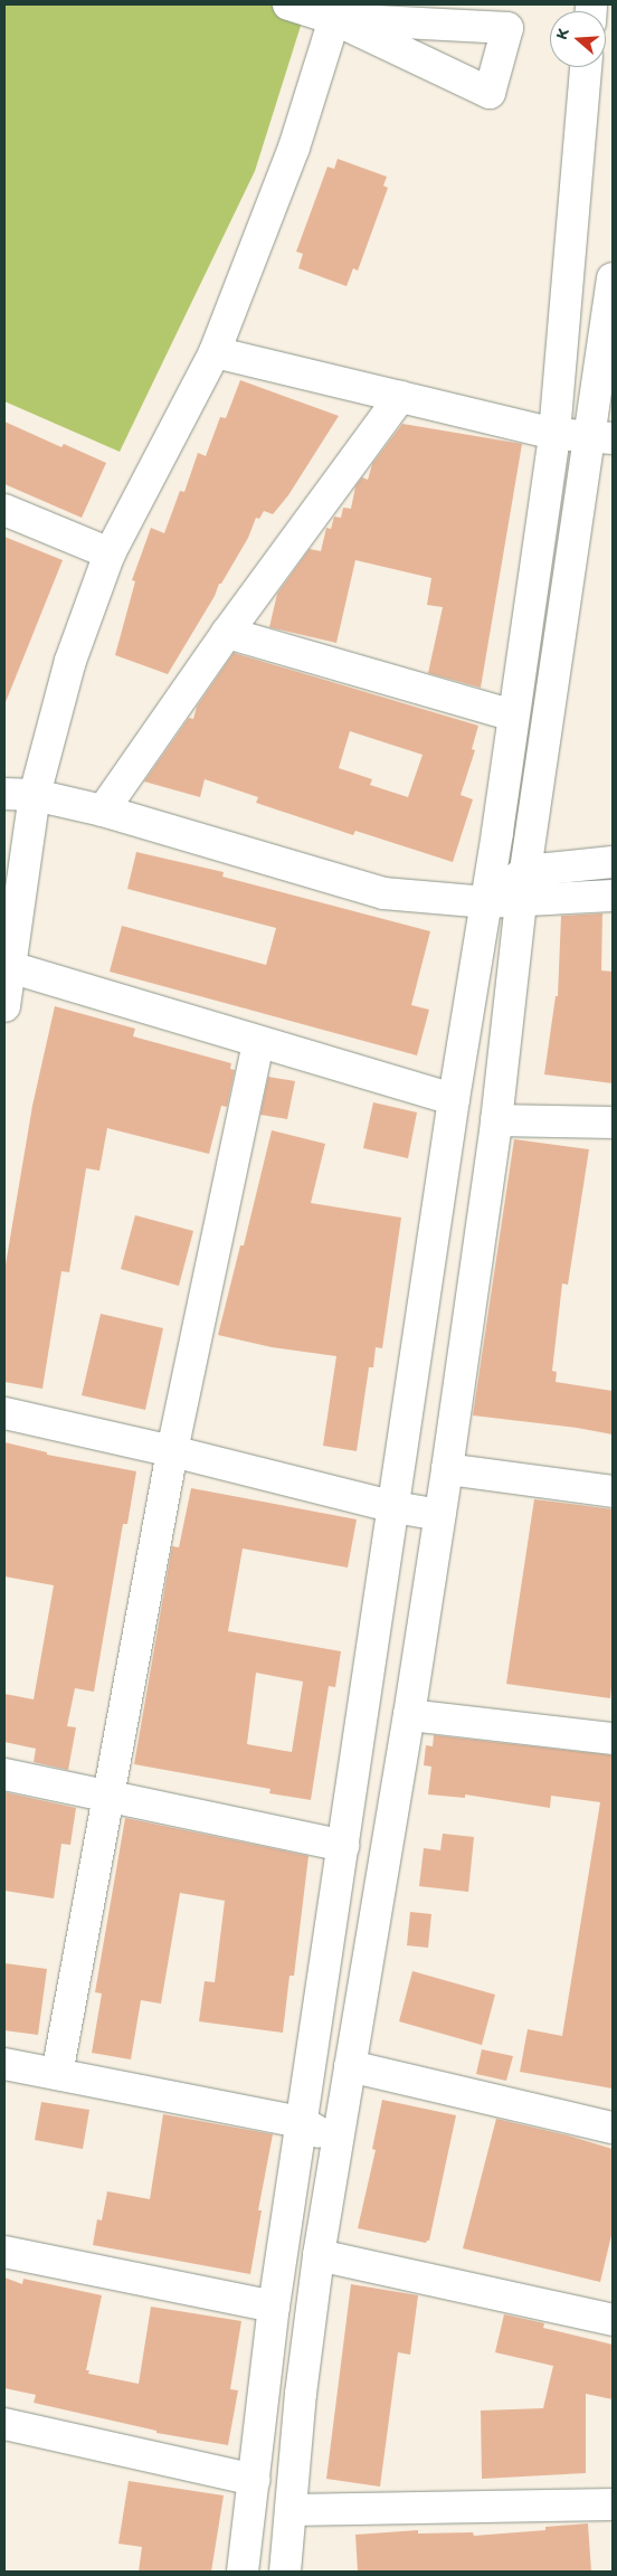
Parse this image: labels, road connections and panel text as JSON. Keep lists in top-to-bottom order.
{
  "north": "left"
}
